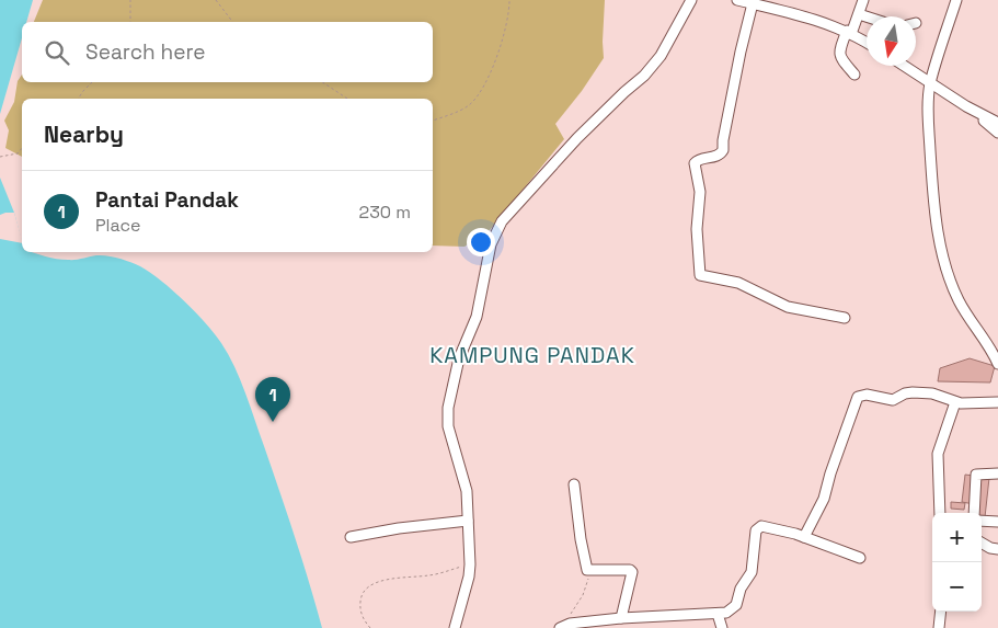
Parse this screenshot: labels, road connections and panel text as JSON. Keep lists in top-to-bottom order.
{
  "districts": ["KAMPUNG PANDAK"],
  "north": "bottom",
  "page": {
    "search": "Search here",
    "heading": "Nearby",
    "list": [
      {
        "mark": "1",
        "name": "Pantai Pandak",
        "note": "Place",
        "value": "230 m"
      }
    ],
    "pins": "1",
    "map_buttons": ["+", "−"]
  }
}
